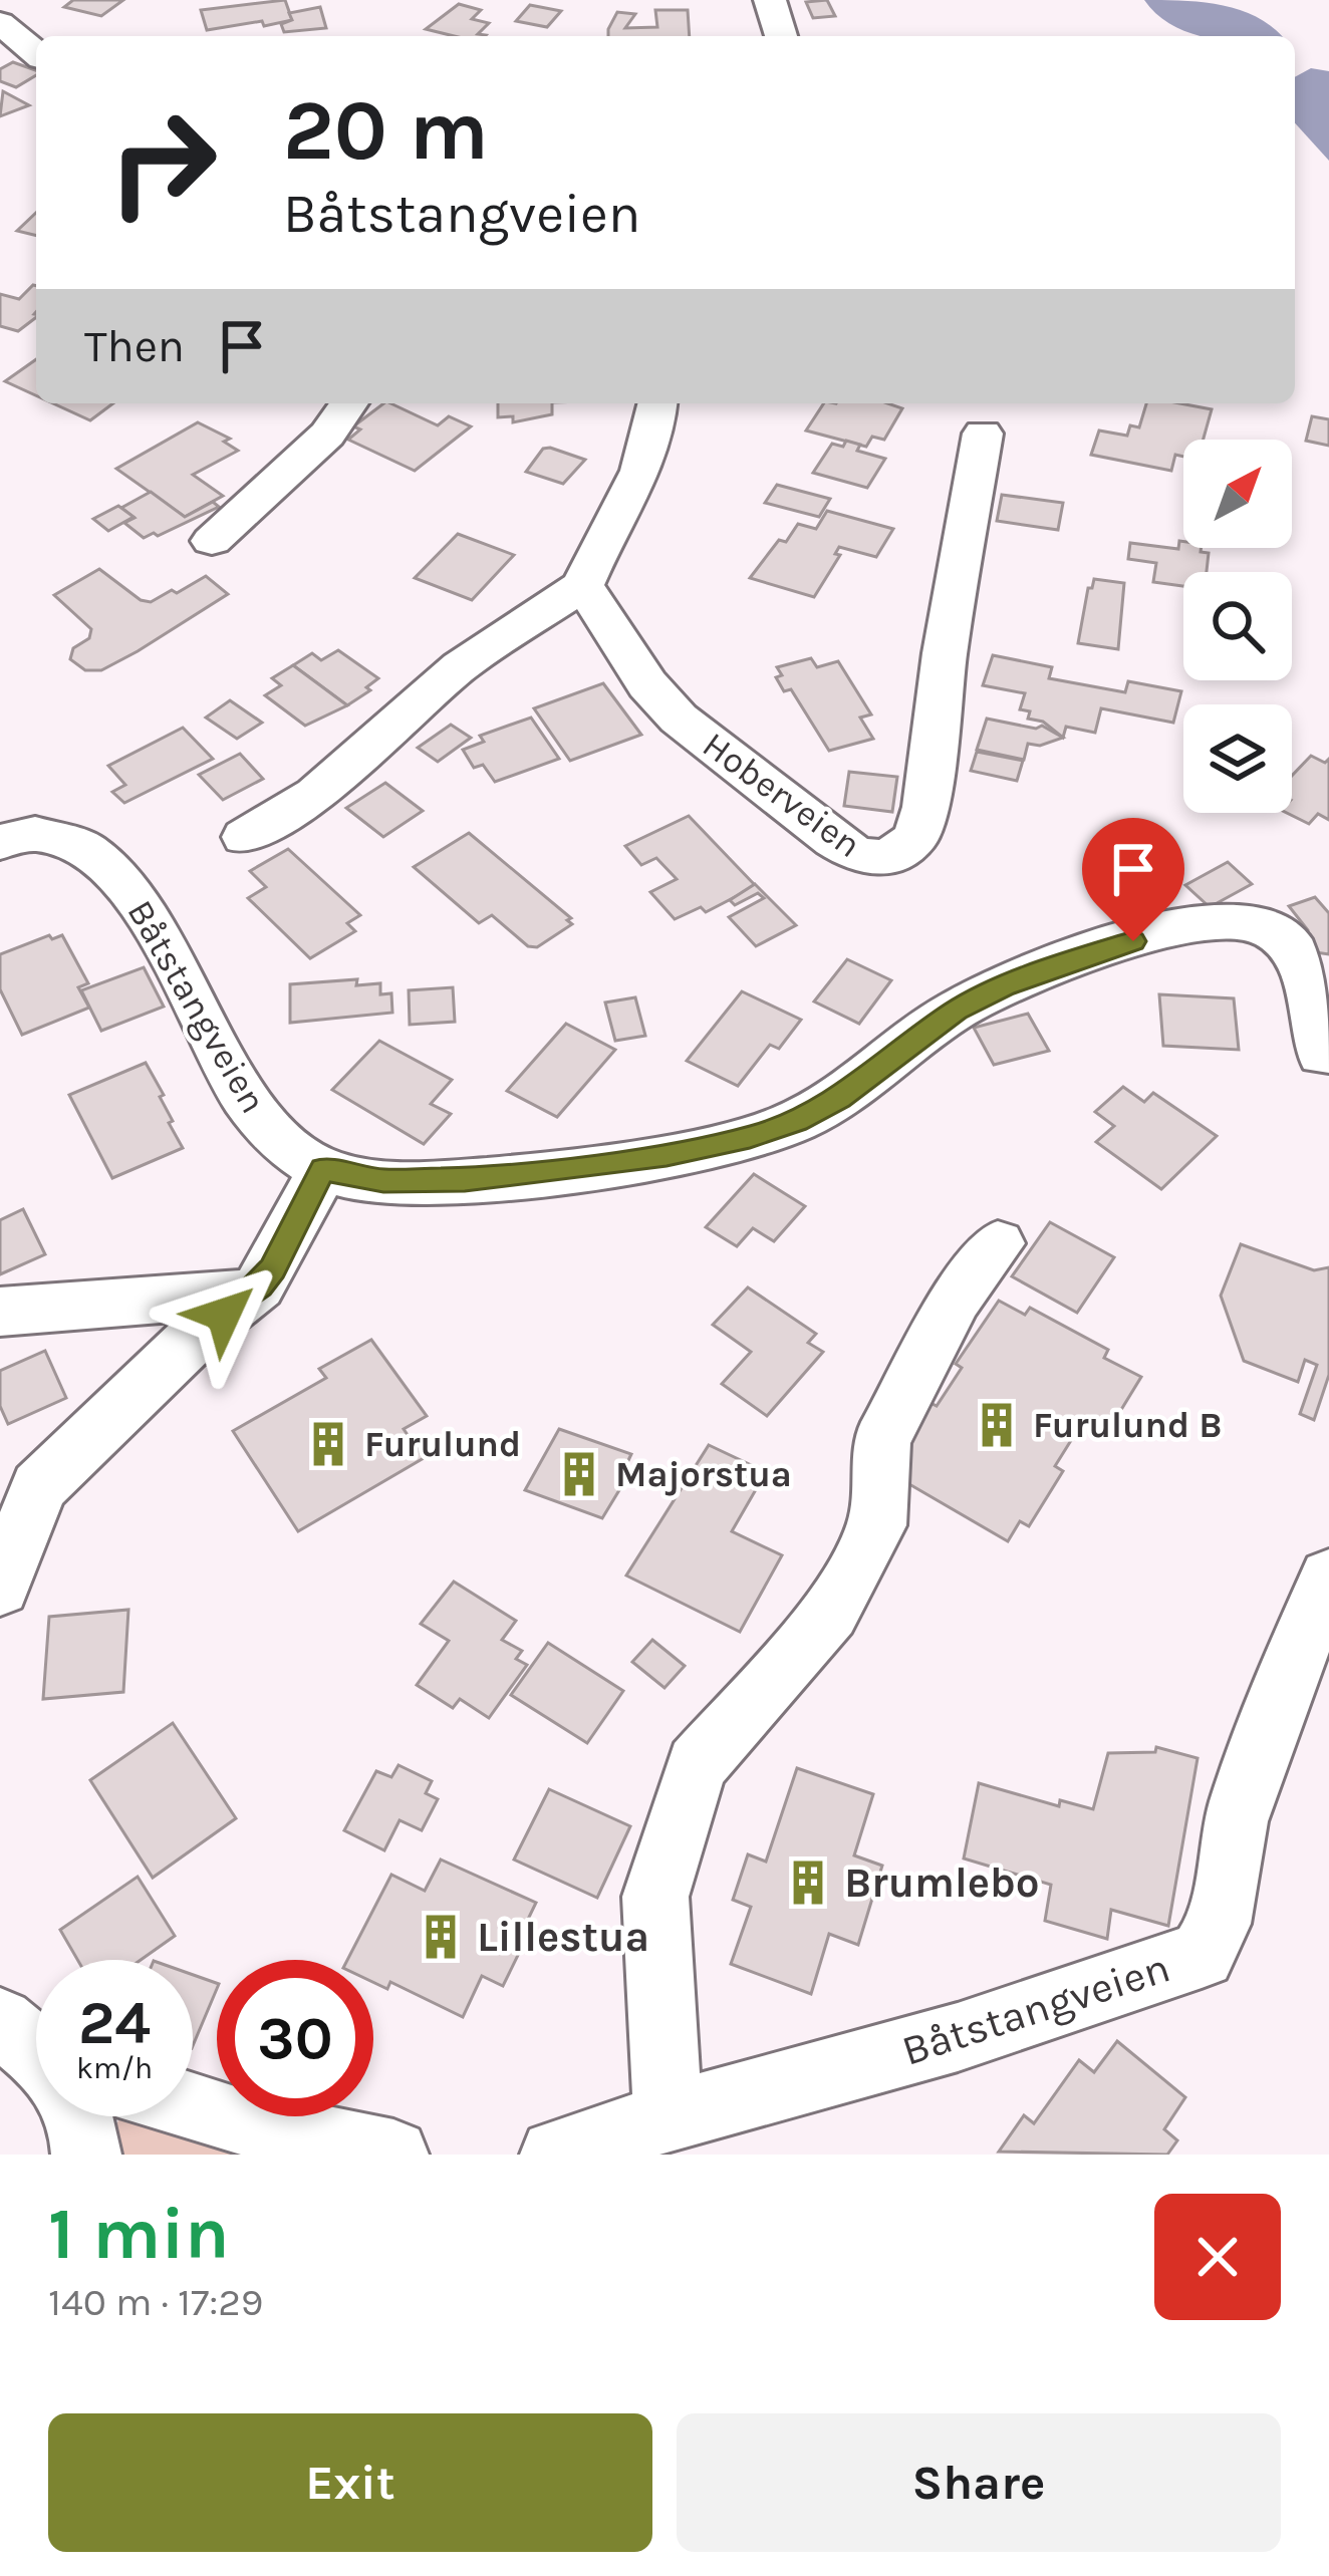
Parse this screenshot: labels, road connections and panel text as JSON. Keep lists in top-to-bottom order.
{
  "streets": {
    "street": ["Hoberveien", "Båtstangveien"]
  },
  "places": {
    "building": [
      "Furulund B",
      "Furulund",
      "Majorstua",
      "Brumlebo",
      "Lillestua"
    ]
  },
  "north": "top right",
  "page": {
    "turn": ["20 m", "Båtstangveien"],
    "then": "Then",
    "speed": "24 km/h",
    "limit": "30",
    "heading": ["1 min", "140 m · 17:29"],
    "buttons": ["Exit", "Share"]
  }
}
